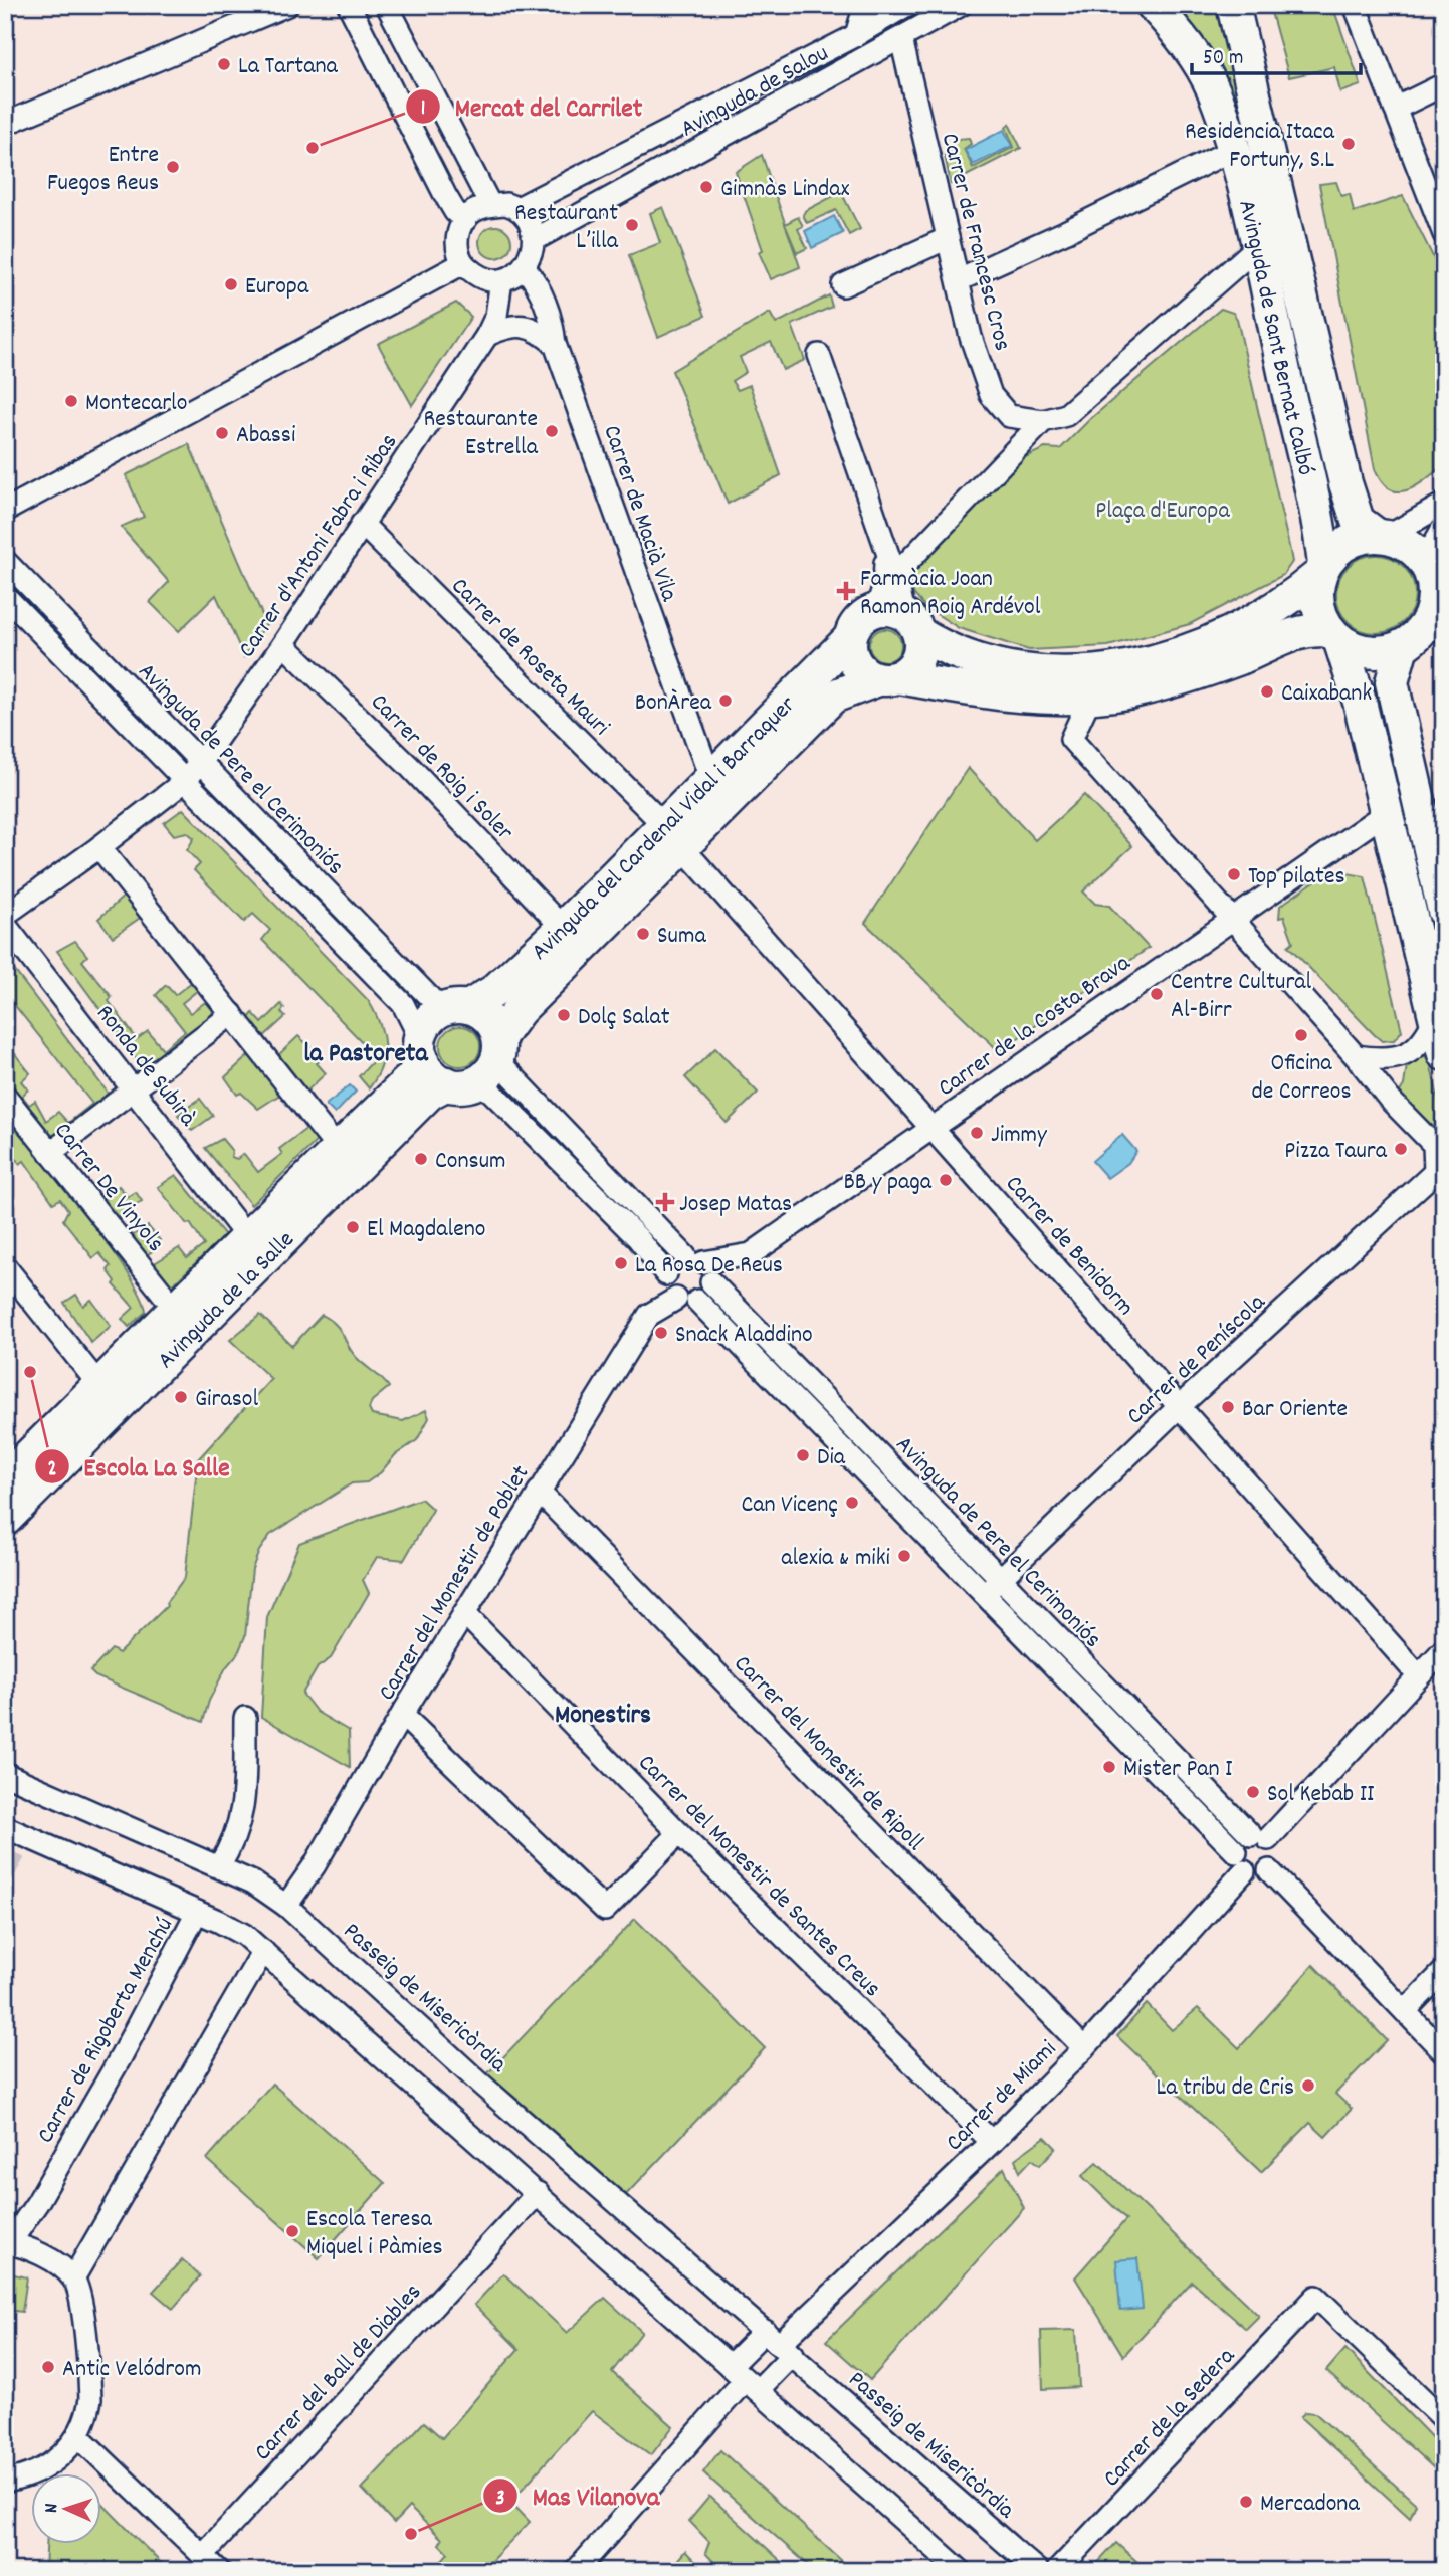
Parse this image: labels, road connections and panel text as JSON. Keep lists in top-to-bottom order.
{
  "streets": {
    "street": [
      "Avinguda de Salou",
      "Carrer de Francesc Cros",
      "Avinguda de Sant Bernat Calbó",
      "Carrer de Macià Vila",
      "Carrer d'Antoni Fabra i Ribas",
      "Carrer de Roseta Mauri",
      "Carrer de Roig i Soler",
      "Avinguda de Pere el Cerimoniós",
      "Avinguda del Cardenal Vidal i Barraquer",
      "Carrer de la Costa Brava",
      "Ronda de Subirà",
      "Carrer De Vinyols",
      "Carrer de Benidorm",
      "Avinguda de la Salle",
      "Carrer de Peníscola",
      "Carrer del Monestir de Poblet",
      "Carrer del Monestir de Ripoll",
      "Carrer del Monestir de Santes Creus",
      "Passeig de Misericòrdia",
      "Carrer de Rigoberta Menchú",
      "Carrer de Miami",
      "Carrer del Ball de Diables",
      "Carrer de la Sedera"
    ]
  },
  "crossings": [
    ["Avinguda de Salou", "Carrer de Francesc Cros"],
    ["Avinguda de Salou", "Carrer de Macià Vila"],
    ["Avinguda de Salou", "Carrer d'Antoni Fabra i Ribas"],
    ["Avinguda de Sant Bernat Calbó", "Carrer de la Costa Brava"],
    ["Carrer de Macià Vila", "Carrer d'Antoni Fabra i Ribas"],
    ["Carrer de Macià Vila", "Avinguda del Cardenal Vidal i Barraquer"],
    ["Carrer d'Antoni Fabra i Ribas", "Carrer de Roseta Mauri"],
    ["Carrer d'Antoni Fabra i Ribas", "Carrer de Roig i Soler"],
    ["Carrer d'Antoni Fabra i Ribas", "Avinguda de Pere el Cerimoniós"],
    ["Carrer de Roseta Mauri", "Avinguda del Cardenal Vidal i Barraquer"],
    ["Carrer de Roseta Mauri", "Carrer de Benidorm"],
    ["Carrer de Roig i Soler", "Avinguda del Cardenal Vidal i Barraquer"],
    ["Avinguda de Pere el Cerimoniós", "Avinguda del Cardenal Vidal i Barraquer"],
    ["Avinguda de Pere el Cerimoniós", "Carrer de la Costa Brava"],
    ["Avinguda de Pere el Cerimoniós", "Avinguda de la Salle"],
    ["Avinguda de Pere el Cerimoniós", "Carrer de Peníscola"],
    ["Avinguda de Pere el Cerimoniós", "Carrer del Monestir de Poblet"],
    ["Avinguda de Pere el Cerimoniós", "Carrer de Miami"],
    ["Avinguda del Cardenal Vidal i Barraquer", "Carrer de Benidorm"],
    ["Avinguda del Cardenal Vidal i Barraquer", "Avinguda de la Salle"],
    ["Carrer de la Costa Brava", "Carrer de Benidorm"],
    ["Carrer de la Costa Brava", "Carrer del Monestir de Poblet"],
    ["Ronda de Subirà", "Avinguda de la Salle"],
    ["Carrer De Vinyols", "Avinguda de la Salle"],
    ["Carrer de Benidorm", "Carrer de Peníscola"],
    ["Carrer del Monestir de Poblet", "Carrer del Monestir de Ripoll"],
    ["Carrer del Monestir de Poblet", "Carrer del Monestir de Santes Creus"],
    ["Carrer del Monestir de Poblet", "Passeig de Misericòrdia"],
    ["Carrer del Monestir de Ripoll", "Carrer de Miami"],
    ["Carrer del Monestir de Santes Creus", "Carrer de Miami"],
    ["Passeig de Misericòrdia", "Carrer de Miami"]
  ],
  "districts": ["la Pastoreta", "Monestirs"],
  "parks": ["Plaça d'Europa"],
  "places": {
    "other": [
      "La Tartana",
      "Residencia Itaca Fortuny, S.L",
      "Mercat del Carrilet",
      "Entre Fuegos Reus",
      "Gimnàs Lindax",
      "Restaurant L’illa",
      "Europa",
      "Montecarlo",
      "Restaurante Estrella",
      "Abassi",
      "Caixabank",
      "BonÀrea",
      "Top pilates",
      "Suma",
      "Centre Cultural Al-Birr",
      "Dolç Salat",
      "Oficina de Correos",
      "Jimmy",
      "Pizza Taura",
      "Consum",
      "BB y paga",
      "El Magdaleno",
      "La Rosa De Reus",
      "Snack Aladdino",
      "Escola La Salle",
      "Girasol",
      "Bar Oriente",
      "Dia",
      "Can Vicenç",
      "alexia & miki",
      "Mister Pan I",
      "Sol Kebab II",
      "La tribu de Cris",
      "Escola Teresa Miquel i Pàmies",
      "Antic Velódrom",
      "Mercadona",
      "Mas Vilanova"
    ],
    "health": ["Farmàcia Joan Ramon Roig Ardévol", "Josep Matas"]
  },
  "scale_bar": "50 m",
  "north": "left"
}
